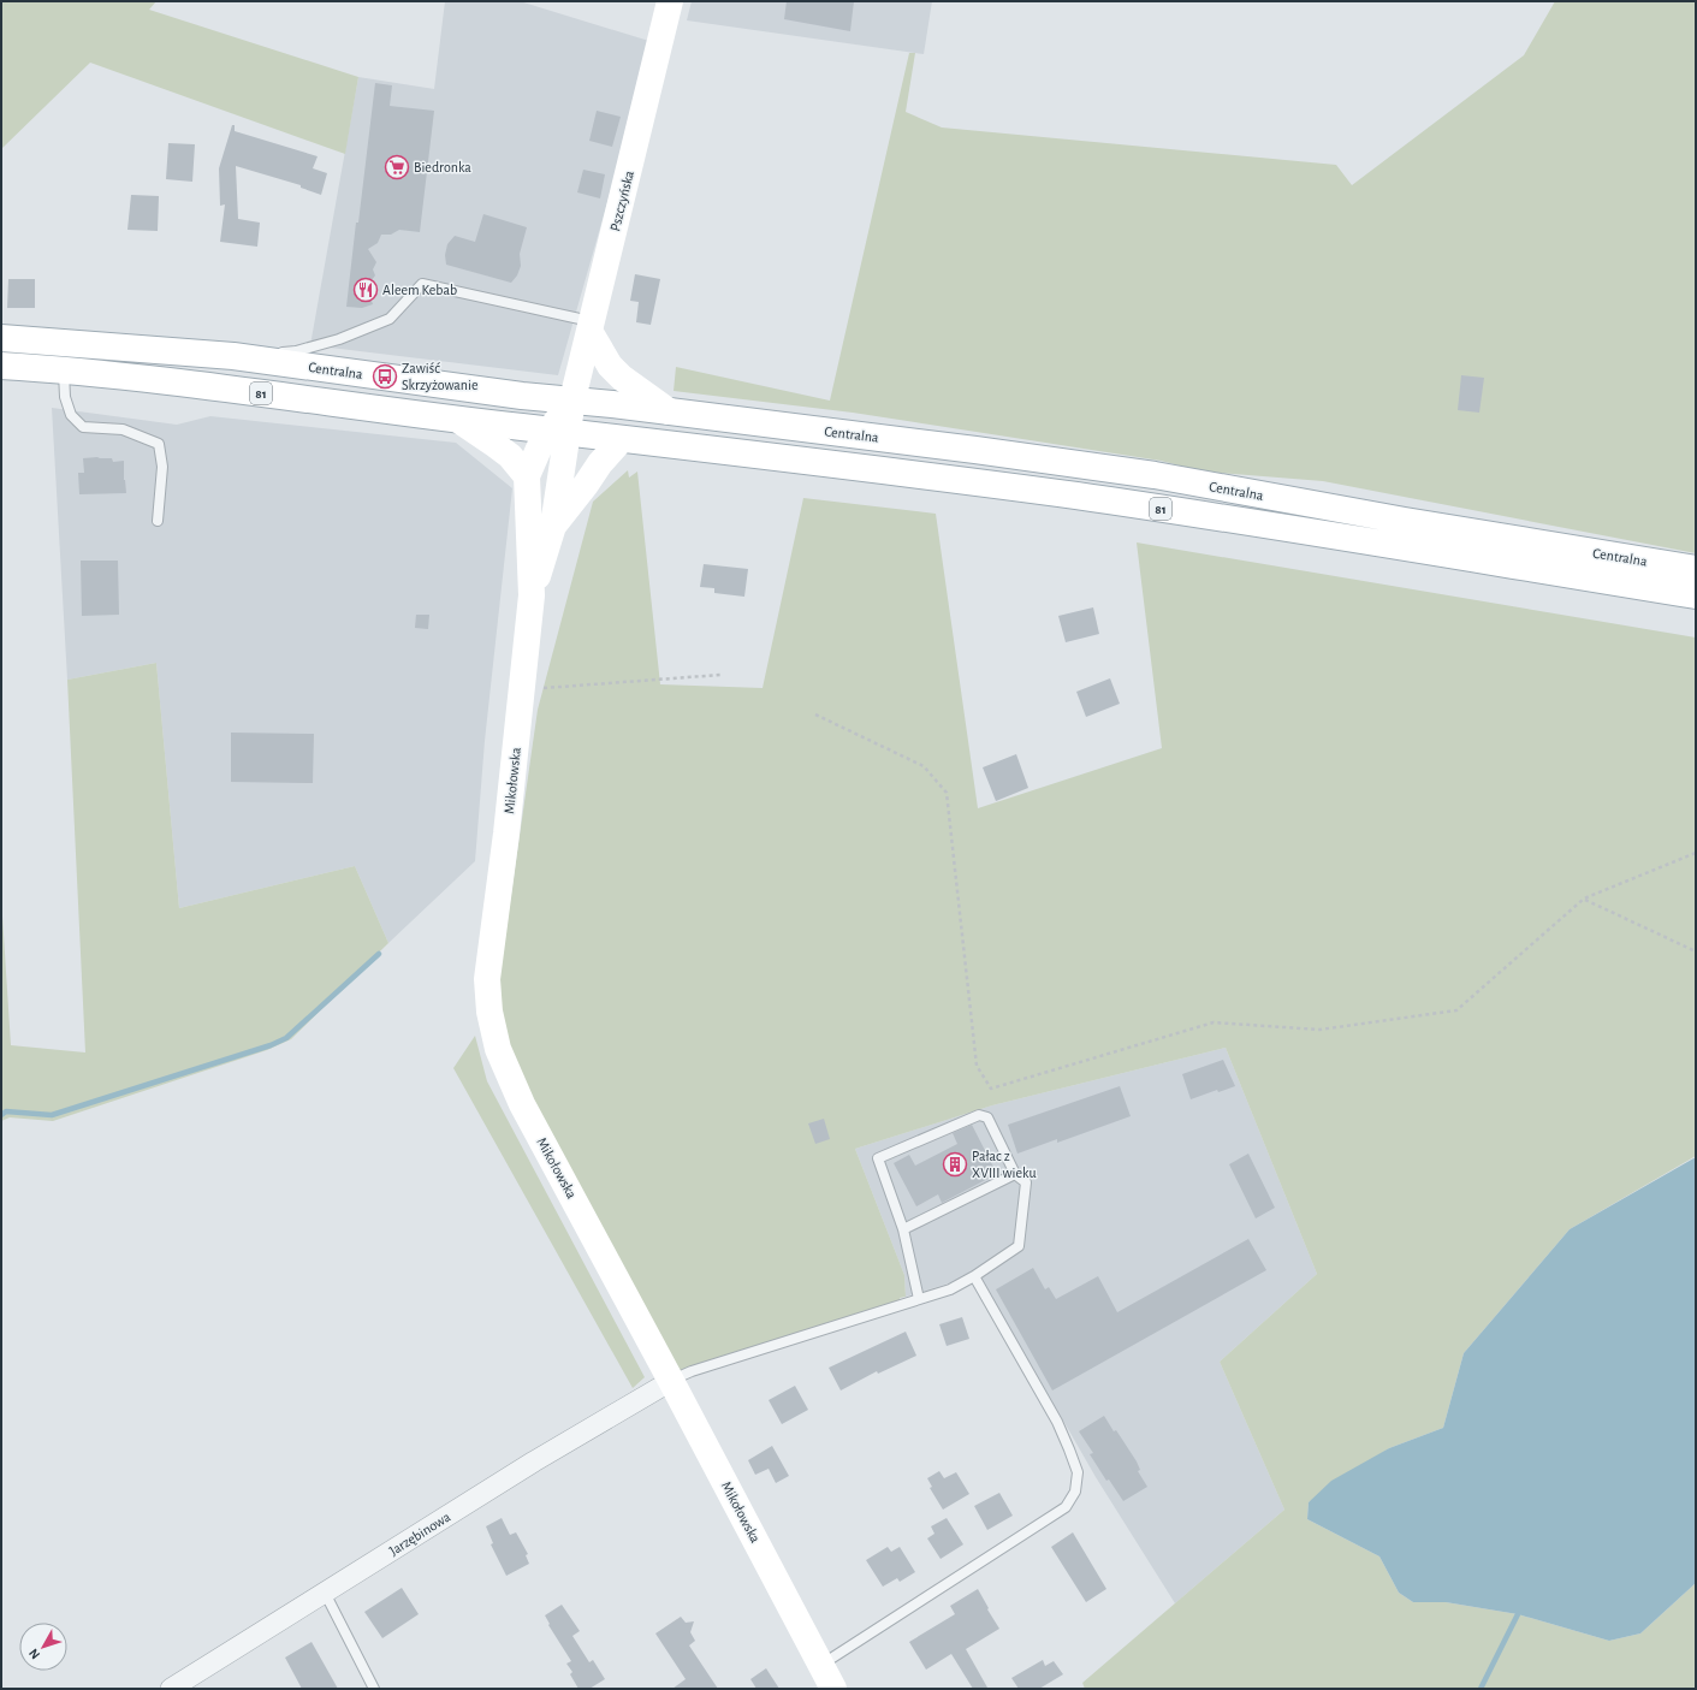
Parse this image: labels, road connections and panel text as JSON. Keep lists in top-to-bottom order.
{
  "streets": {
    "main road": [
      "Pszczyńska",
      "Centralna",
      "81",
      "Mikołowska"
    ],
    "street": ["Jarzębinowa"]
  },
  "crossings": [
    ["Pszczyńska", "Centralna"],
    ["Pszczyńska", "Mikołowska"],
    ["Centralna", "Mikołowska"],
    ["Mikołowska", "Jarzębinowa"]
  ],
  "places": {
    "supermarket": ["Biedronka"],
    "restaurant": ["Aleem Kebab"],
    "bus stop": ["Zawiść Skrzyżowanie"],
    "building": ["Pałac z XVIII wieku"]
  },
  "north": "bottom left"
}
